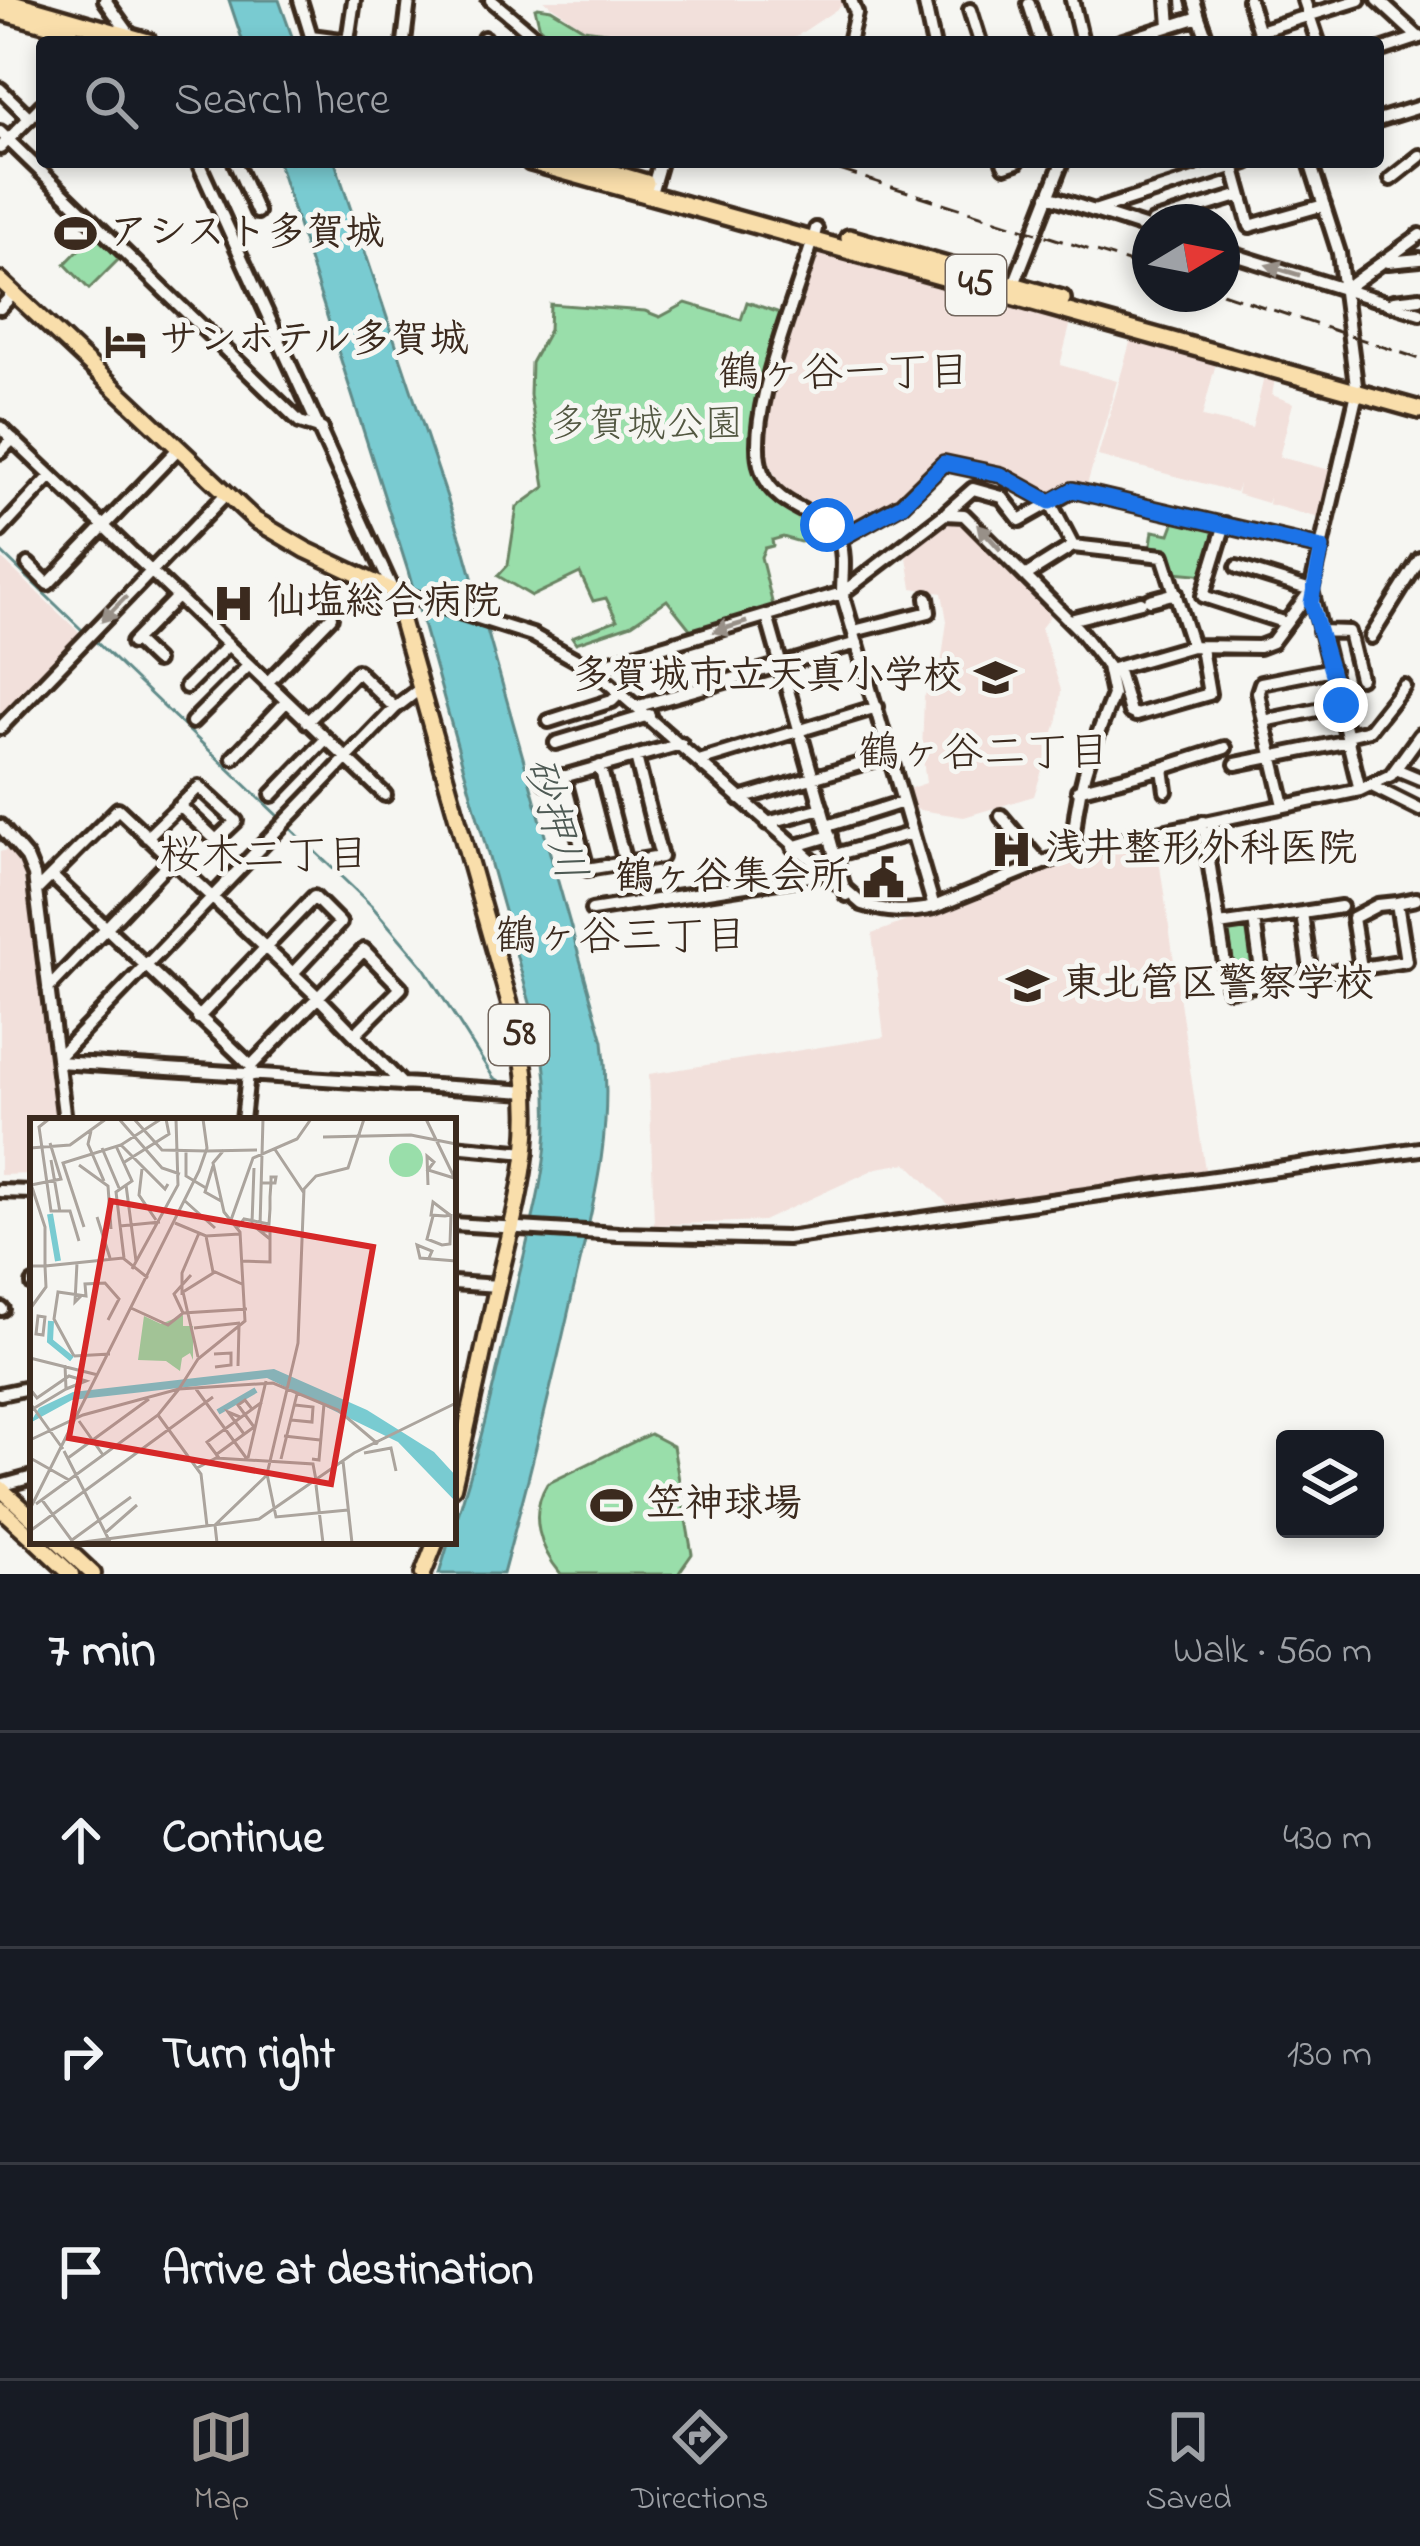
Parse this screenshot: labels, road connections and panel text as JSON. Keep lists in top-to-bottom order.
{
  "streets": {
    "highway": ["45"],
    "main road": ["58"]
  },
  "districts": [
    "鶴ヶ谷一丁目",
    "鶴ヶ谷二丁目",
    "桜木二丁目",
    "鶴ヶ谷三丁目"
  ],
  "water": ["砂押川"],
  "parks": ["多賀城公園"],
  "places": {
    "sports": ["アシスト多賀城", "笠神球場"],
    "hotel": ["サンホテル多賀城"],
    "hospital": ["仙塩総合病院", "浅井整形外科医院"],
    "school or university": ["多賀城市立天真小学校", "東北管区警察学校"],
    "public building": ["鶴ヶ谷集会所"]
  },
  "north": "right",
  "page": {
    "search": "Search here",
    "heading": ["7 min", "Walk · 560 m"],
    "list": [
      ["Continue", "430 m"],
      ["Turn right", "130 m"],
      "Arrive at destination"
    ],
    "nav": ["Map", "Directions", "Saved"]
  }
}
